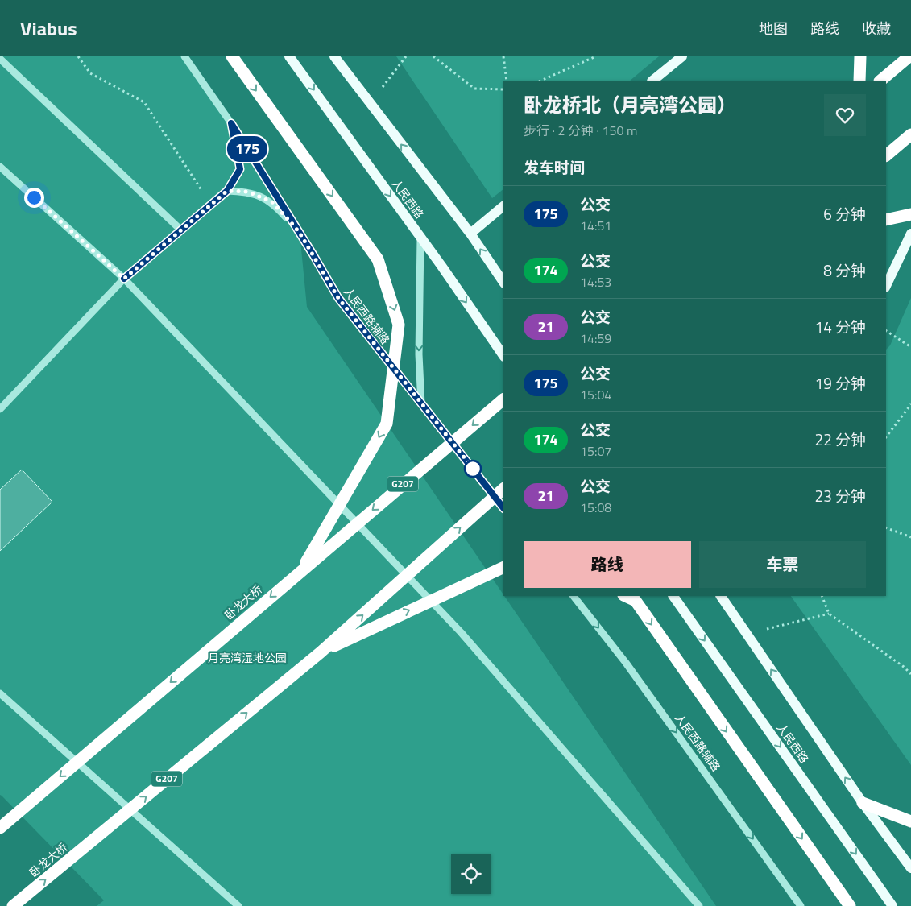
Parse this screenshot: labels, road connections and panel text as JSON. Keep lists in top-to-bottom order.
{
  "streets": {
    "highway": ["G207", "卧龙大桥"],
    "main road": ["人民西路"],
    "street": ["人民西路辅路"]
  },
  "parks": ["月亮湾湿地公园"],
  "lines": ["bus line 175"],
  "page": {
    "header": "Viabus",
    "nav": ["地图", "路线", "收藏"],
    "on_map": "175",
    "heading": [
      ["卧龙桥北（月亮湾公园）", "步行 · 2 分钟 · 150 m"],
      "发车时间"
    ],
    "list": [
      {
        "mark": "175",
        "name": "公交",
        "note": "14:51",
        "value": "6 分钟"
      },
      {
        "mark": "174",
        "name": "公交",
        "note": "14:53",
        "value": "8 分钟"
      },
      {
        "mark": "21",
        "name": "公交",
        "note": "14:59",
        "value": "14 分钟"
      },
      {
        "mark": "175",
        "name": "公交",
        "note": "15:04",
        "value": "19 分钟"
      },
      {
        "mark": "174",
        "name": "公交",
        "note": "15:07",
        "value": "22 分钟"
      },
      {
        "mark": "21",
        "name": "公交",
        "note": "15:08",
        "value": "23 分钟"
      }
    ],
    "buttons": ["路线", "车票"]
  }
}
